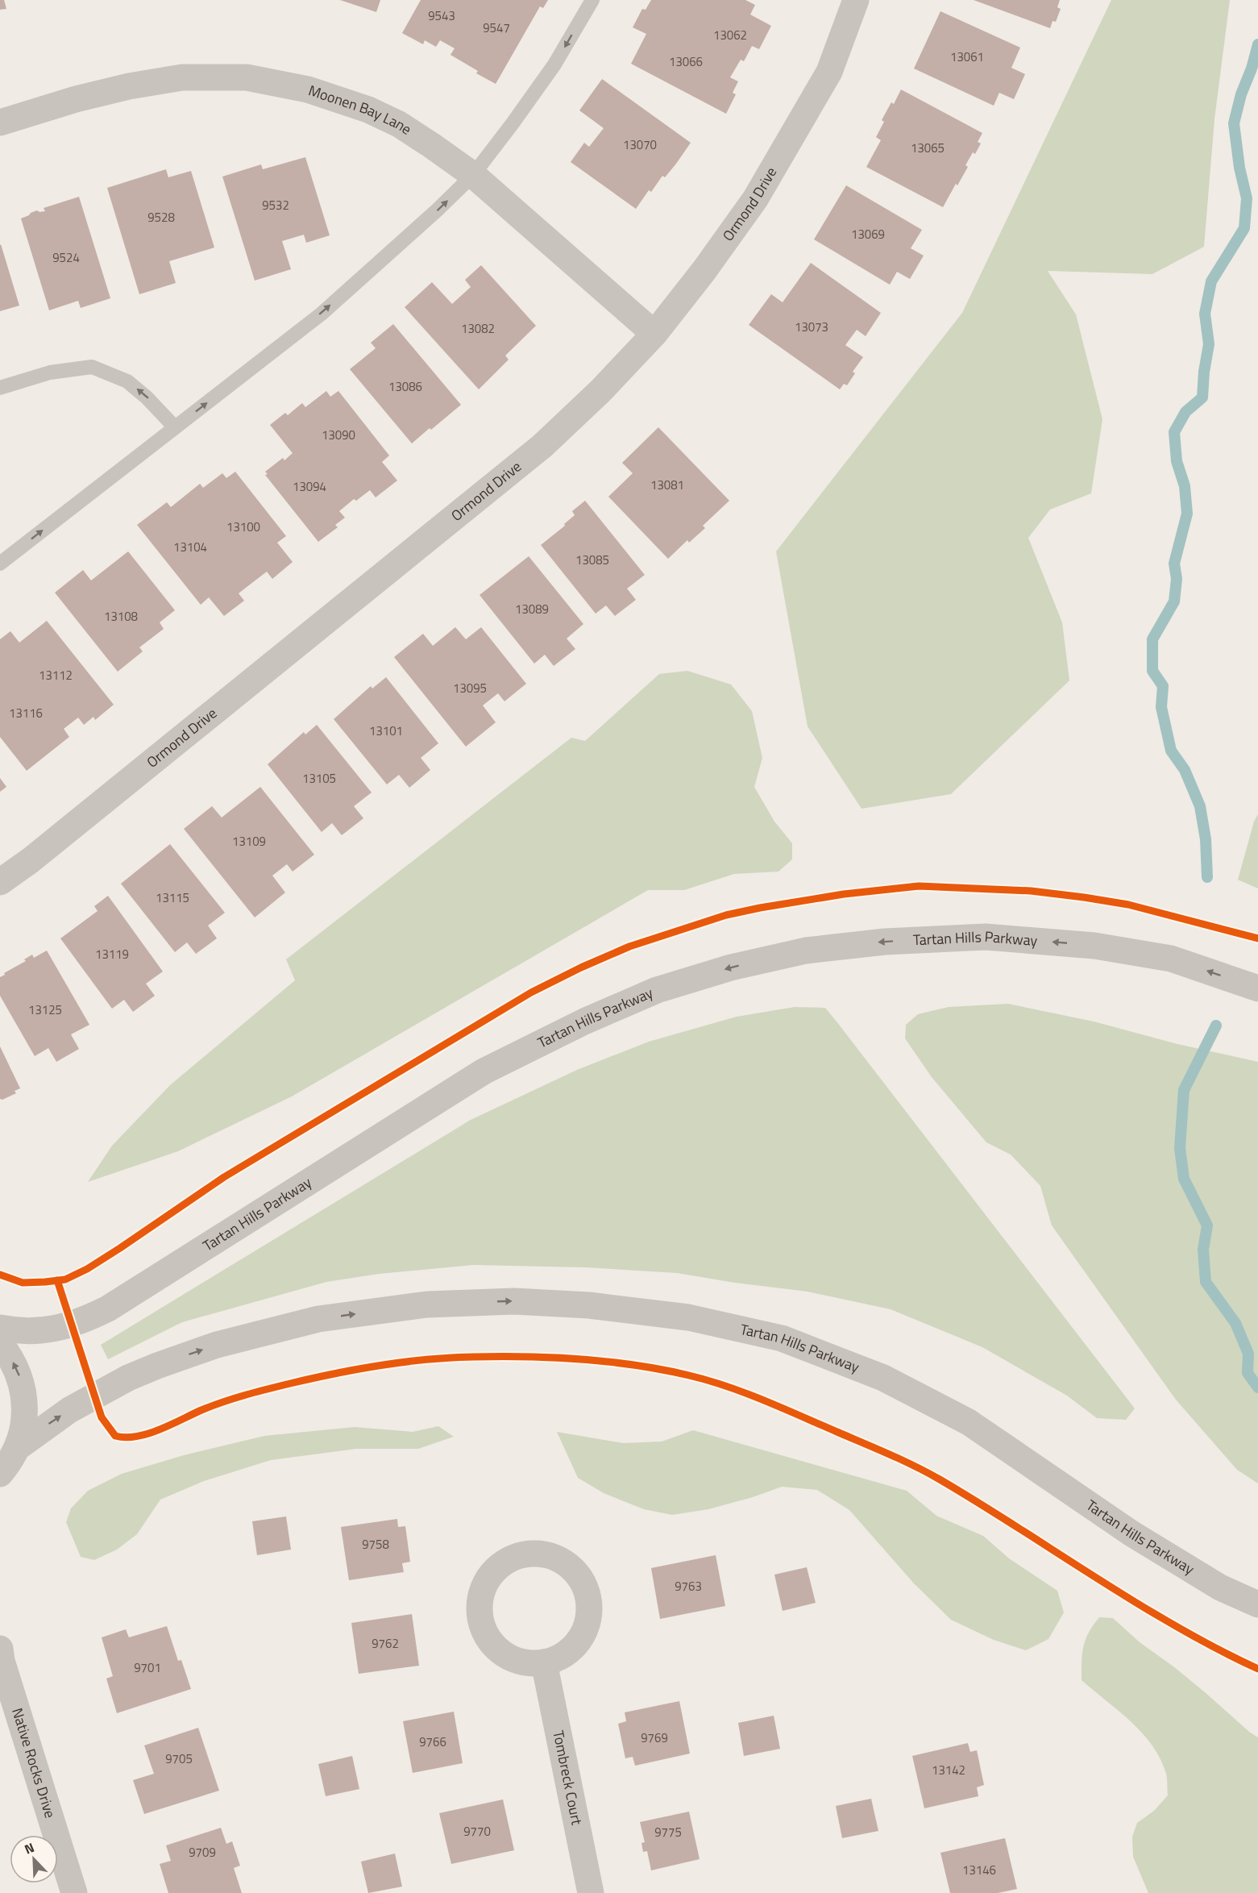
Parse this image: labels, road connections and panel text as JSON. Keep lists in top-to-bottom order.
{
  "streets": {
    "street": [
      "Moonen Bay Lane",
      "Ormond Drive",
      "Tartan Hills Parkway",
      "Native Rocks Drive",
      "Tombreck Court"
    ]
  },
  "crossings": [
    ["Moonen Bay Lane", "Ormond Drive"]
  ],
  "house_numbers": [
    "9543",
    "9547",
    "13062",
    "13061",
    "13066",
    "13070",
    "13065",
    "9532",
    "9528",
    "13069",
    "9524",
    "13073",
    "13082",
    "13086",
    "13090",
    "13081",
    "13094",
    "13100",
    "13104",
    "13085",
    "13089",
    "13108",
    "13112",
    "13095",
    "13116",
    "13101",
    "13105",
    "13109",
    "13115",
    "13119",
    "13125",
    "9758",
    "9763",
    "9762",
    "9701",
    "9769",
    "9766",
    "9705",
    "13142",
    "9770",
    "9775",
    "9709",
    "13146"
  ],
  "north": "top left"
}
